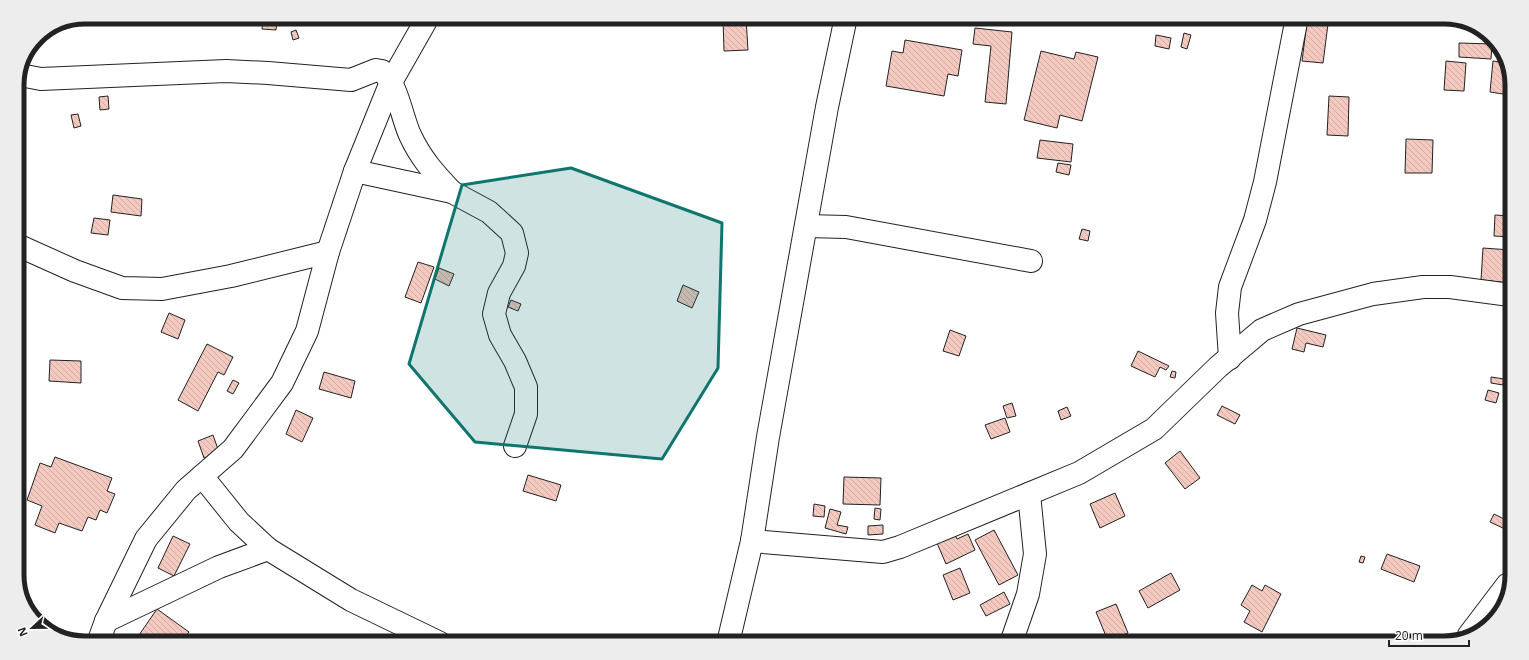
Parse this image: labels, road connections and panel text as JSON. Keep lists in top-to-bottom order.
{
  "scale_bar": "20 m",
  "north": "left"
}
